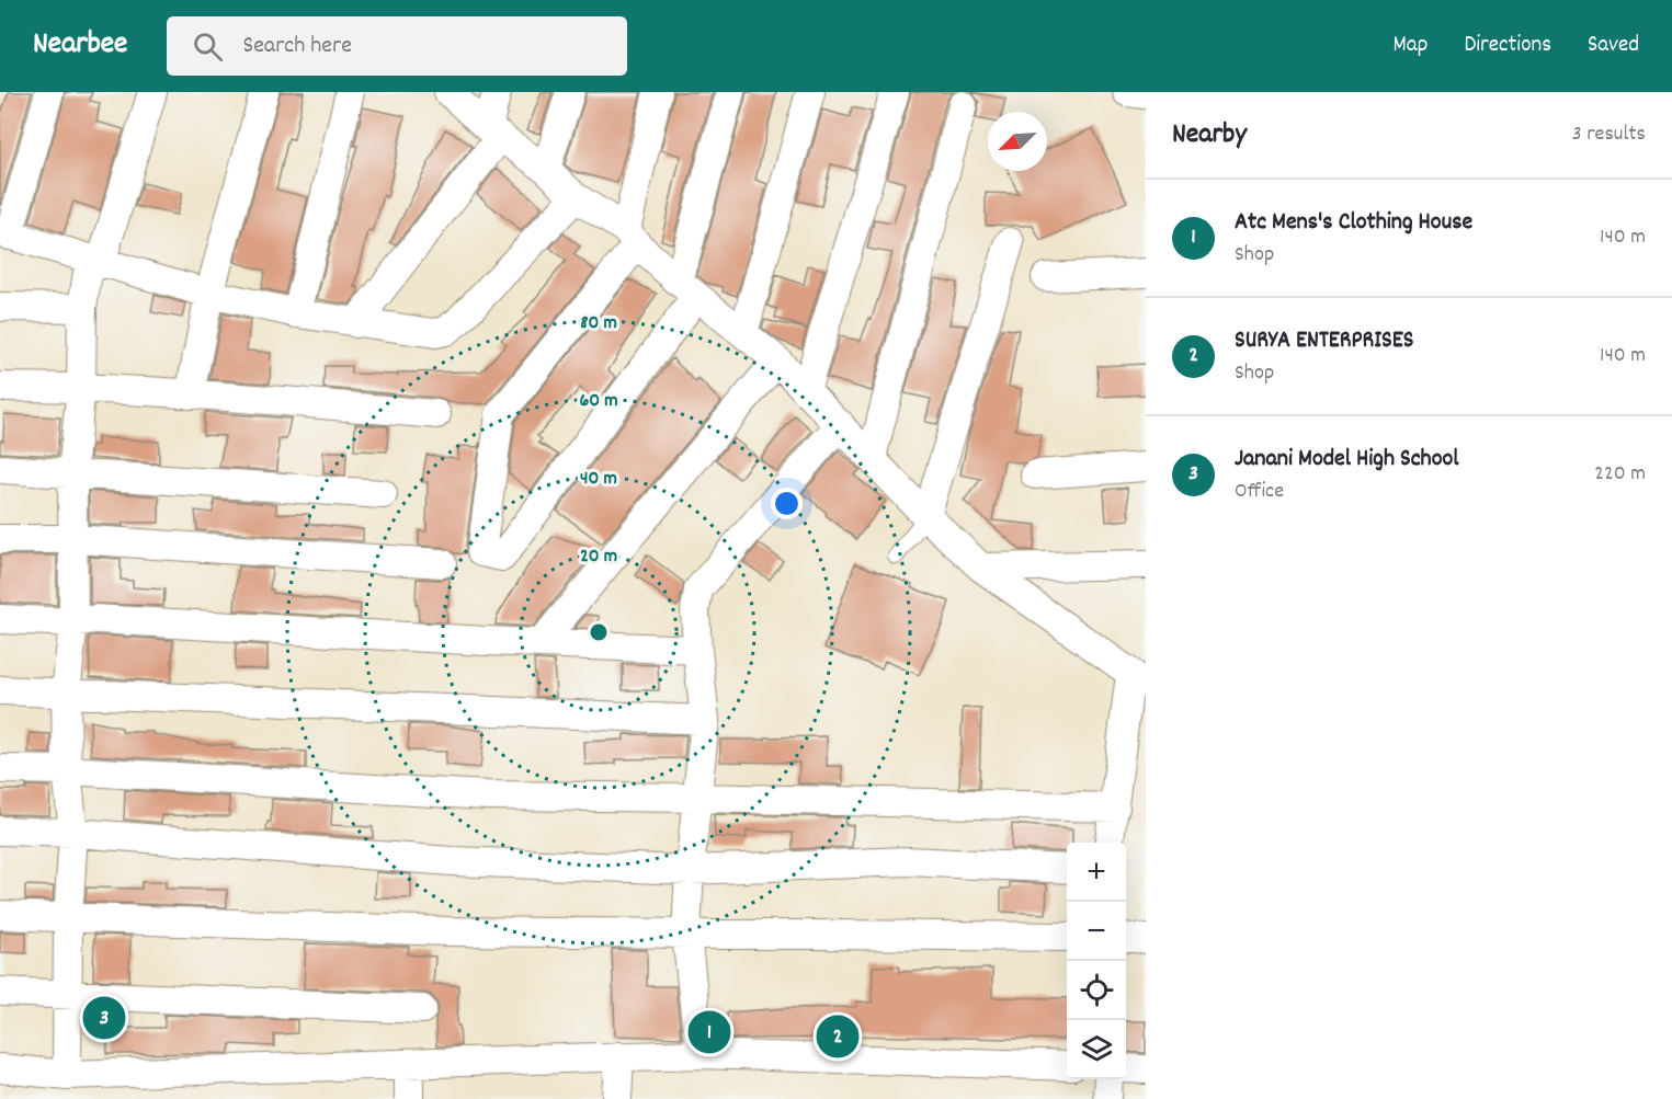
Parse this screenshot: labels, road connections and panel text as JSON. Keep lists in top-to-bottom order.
{
  "north": "bottom left",
  "page": {
    "header": "Nearbee",
    "search": "Search here",
    "nav": ["Map", "Directions", "Saved"],
    "heading": ["Nearby", "3 results"],
    "list": [
      {
        "mark": "1",
        "name": "Atc Mens's Clothing House",
        "note": "Shop",
        "value": "140 m"
      },
      {
        "mark": "2",
        "name": "SURYA ENTERPRISES",
        "note": "Shop",
        "value": "140 m"
      },
      {
        "mark": "3",
        "name": "Janani Model High School",
        "note": "Office",
        "value": "220 m"
      }
    ],
    "map_buttons": ["+", "−"],
    "pins": ["3", "1", "2"]
  },
  "rings": [
    "80 m",
    "60 m",
    "40 m",
    "20 m"
  ]
}
